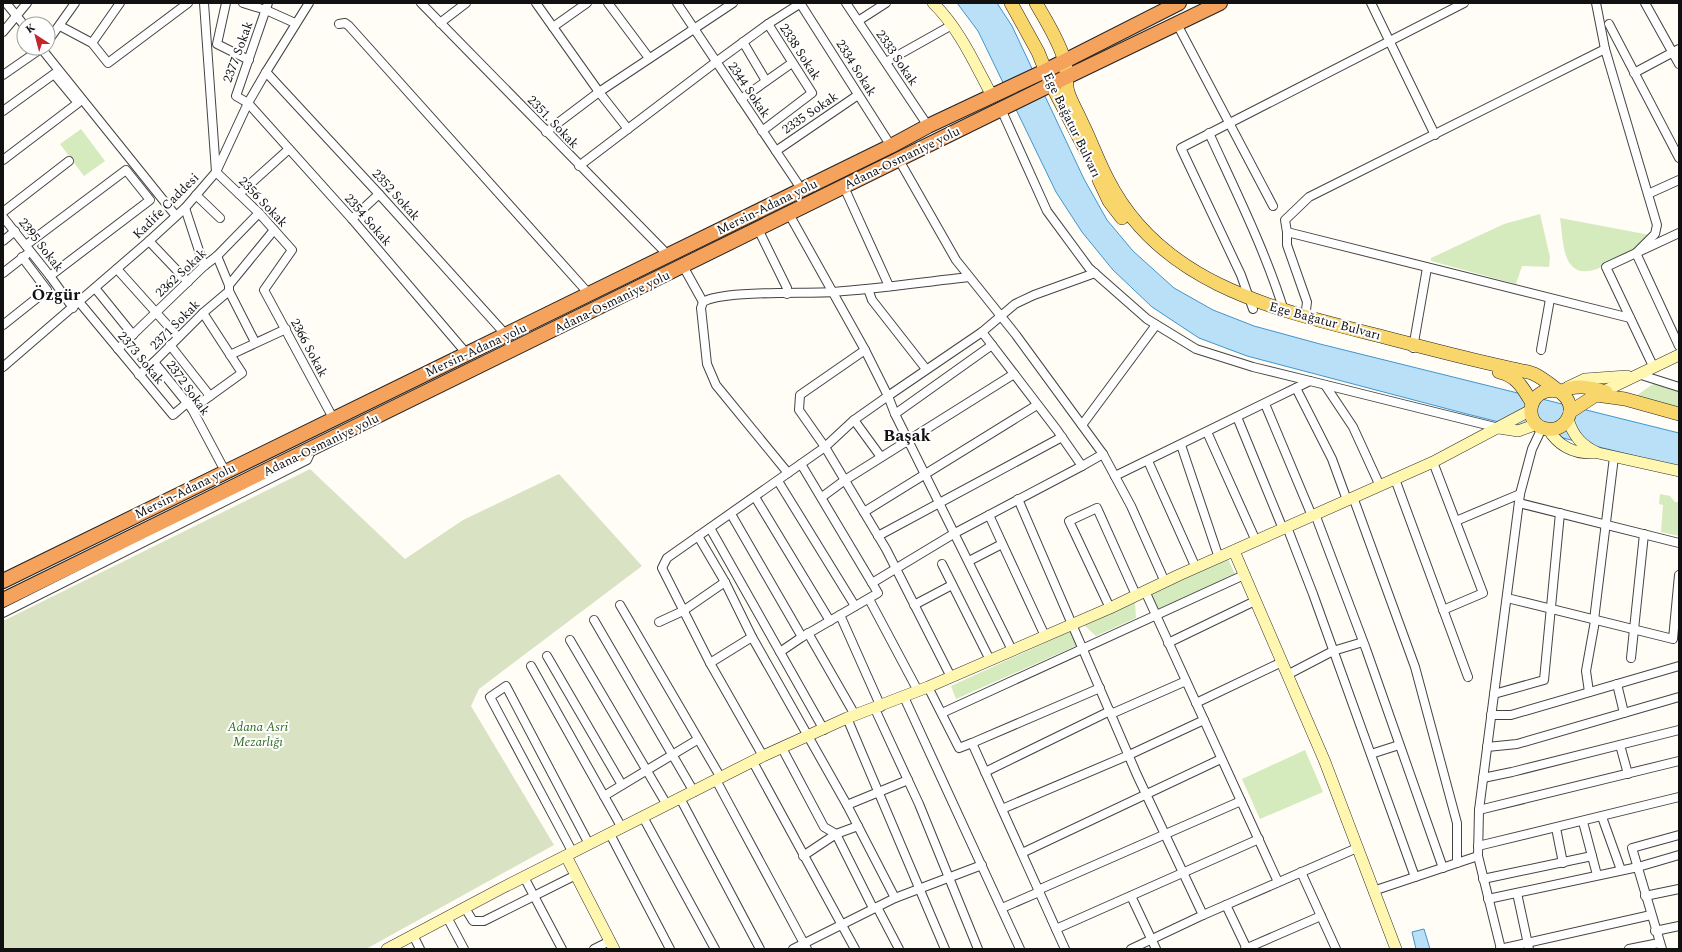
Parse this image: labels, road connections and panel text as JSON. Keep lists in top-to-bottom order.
{
  "streets": {
    "highway": ["Adana-Osmaniye yolu", "Mersin-Adana yolu"],
    "main road": ["Ege Bağatur Bulvarı"],
    "street": [
      "2377 Sokak",
      "2338 Sokak",
      "2333 Sokak",
      "2334 Sokak",
      "2344 Sokak",
      "2335 Sokak",
      "2351. Sokak",
      "2352 Sokak",
      "2356 Sokak",
      "Kadife Caddesi",
      "2354 Sokak",
      "2395 Sokak",
      "2362 Sokak",
      "2371 Sokak",
      "2366 Sokak",
      "2373 Sokak",
      "2372 Sokak"
    ]
  },
  "crossings": [
    ["2377 Sokak", "Kadife Caddesi"],
    ["2377 Sokak", "2354 Sokak"],
    ["2338 Sokak", "2344 Sokak"],
    ["2333 Sokak", "Mersin-Adana yolu"],
    ["2334 Sokak", "2335 Sokak"],
    ["2334 Sokak", "Mersin-Adana yolu"],
    ["2344 Sokak", "2335 Sokak"],
    ["2344 Sokak", "Mersin-Adana yolu"],
    ["2351. Sokak", "Mersin-Adana yolu"],
    ["Ege Bağatur Bulvarı", "Adana-Osmaniye yolu"],
    ["2352 Sokak", "Kadife Caddesi"],
    ["2352 Sokak", "Mersin-Adana yolu"],
    ["2356 Sokak", "Kadife Caddesi"],
    ["2356 Sokak", "2362 Sokak"],
    ["2356 Sokak", "2371 Sokak"],
    ["2356 Sokak", "2366 Sokak"],
    ["Kadife Caddesi", "2354 Sokak"],
    ["Kadife Caddesi", "2395 Sokak"],
    ["Kadife Caddesi", "2373 Sokak"],
    ["Mersin-Adana yolu", "2354 Sokak"],
    ["Mersin-Adana yolu", "2366 Sokak"],
    ["Mersin-Adana yolu", "2372 Sokak"],
    ["2362 Sokak", "2373 Sokak"],
    ["2371 Sokak", "2373 Sokak"],
    ["2371 Sokak", "2372 Sokak"],
    ["2373 Sokak", "2372 Sokak"]
  ],
  "districts": ["Özgür", "Başak"],
  "parks": ["Adana Asri Mezarlığı"],
  "north": "top left"
}
